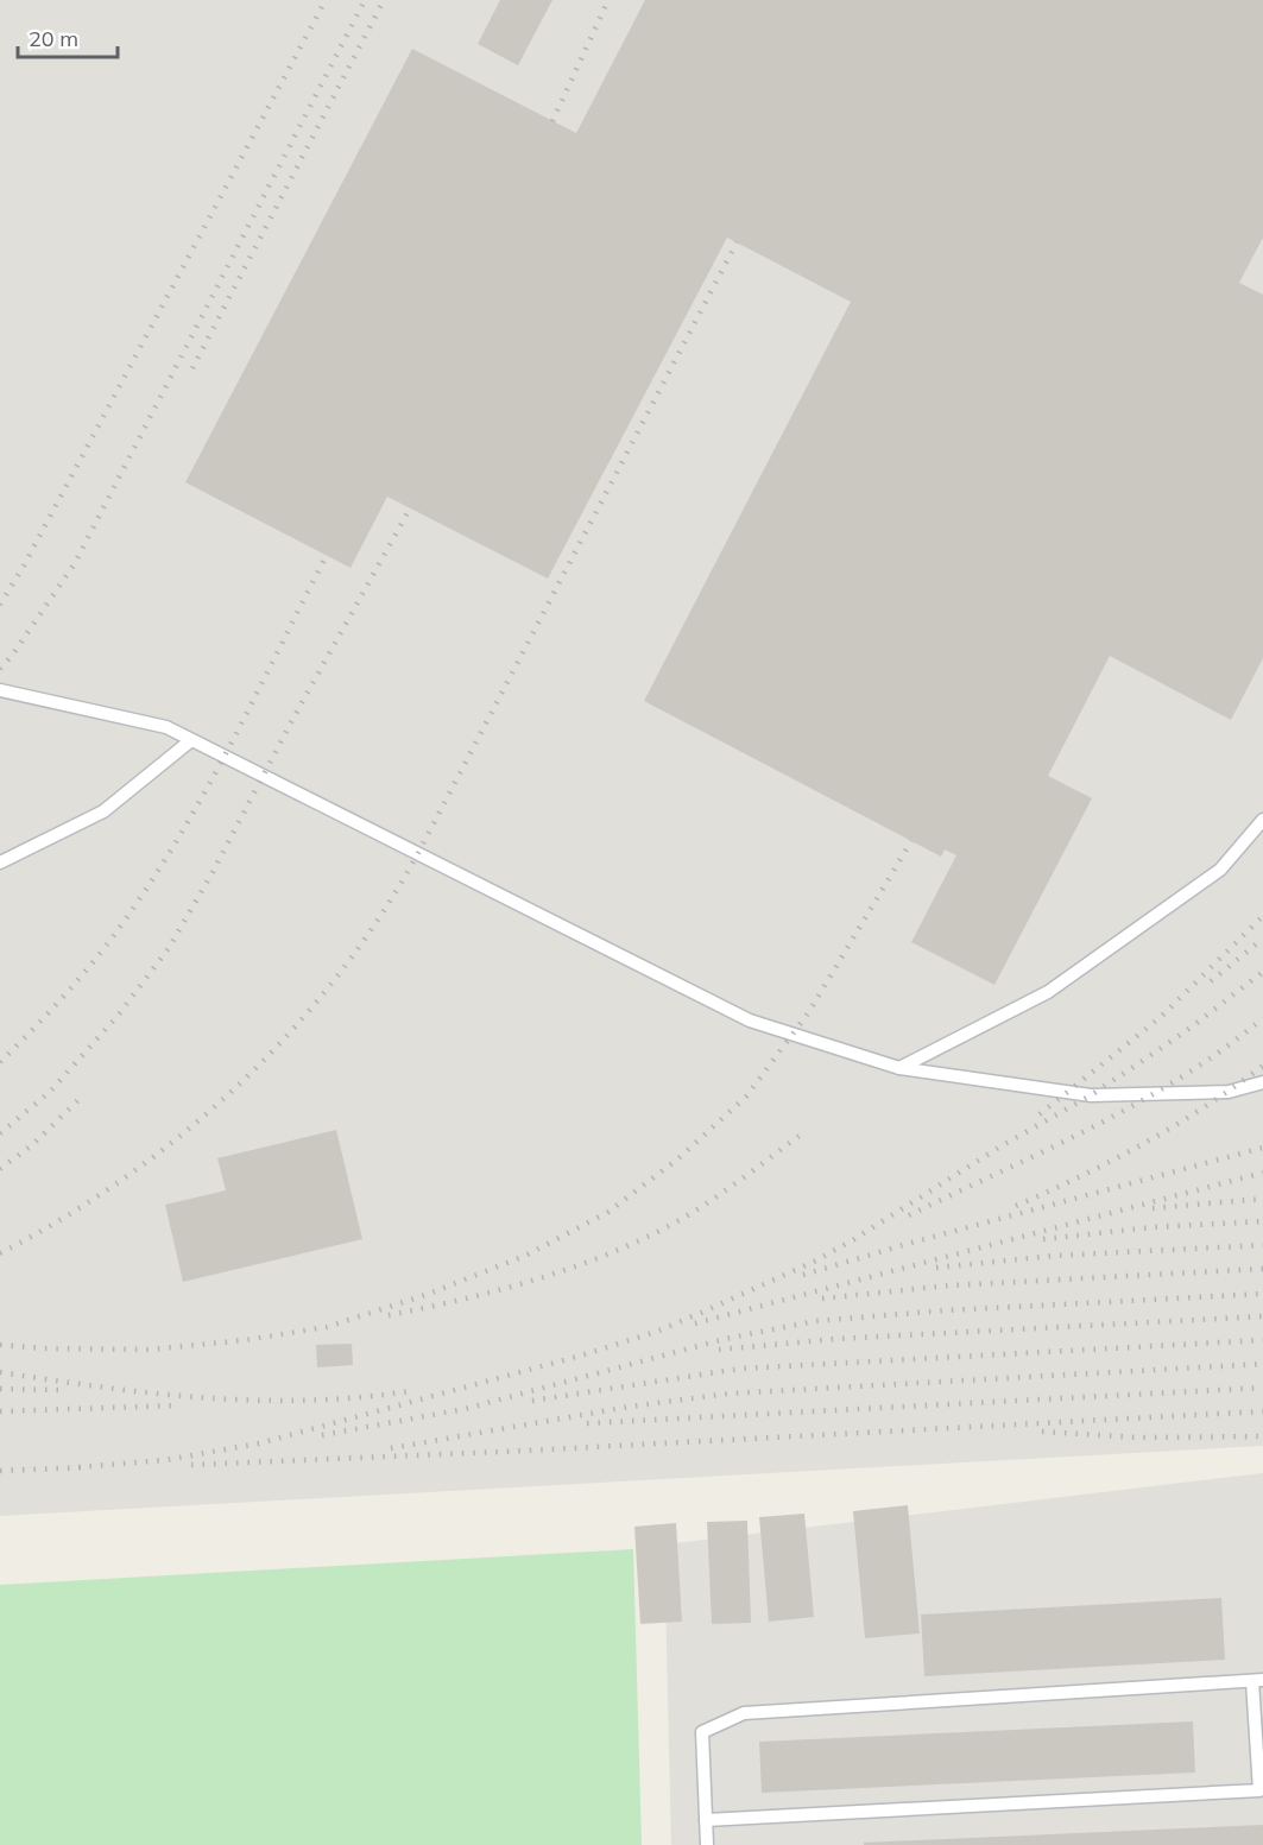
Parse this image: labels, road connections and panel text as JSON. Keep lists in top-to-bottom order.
{
  "scale_bar": "20 m"
}
